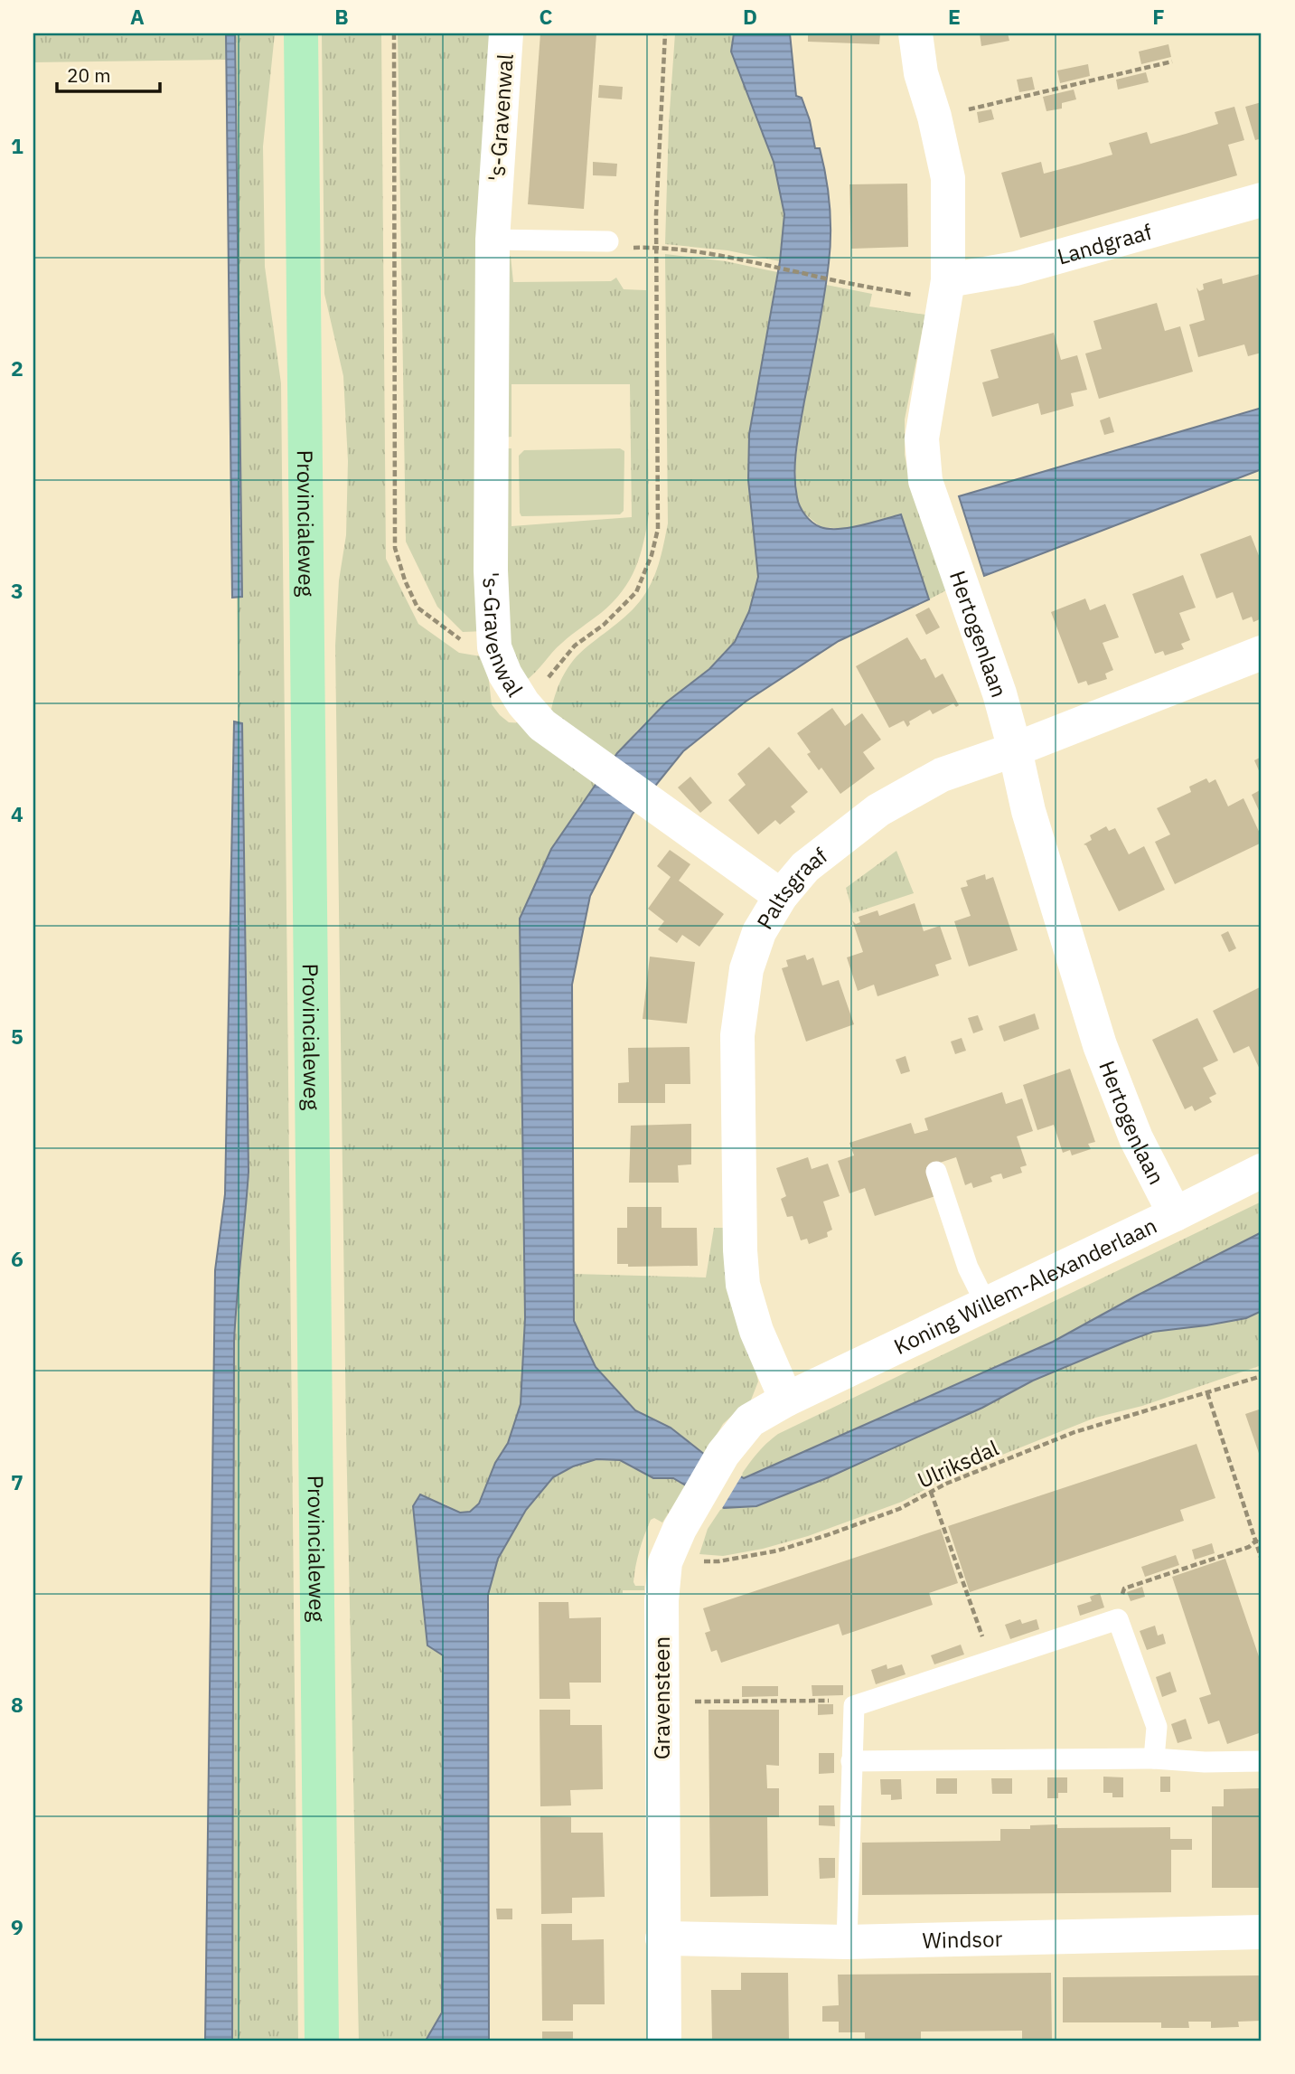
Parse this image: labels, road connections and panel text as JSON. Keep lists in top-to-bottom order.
{
  "streets": {
    "main road": ["Provincialeweg"],
    "street": [
      "'s-Gravenwal",
      "Landgraaf",
      "Hertogenlaan",
      "Paltsgraaf",
      "Koning Willem-Alexanderlaan",
      "Gravensteen",
      "Windsor"
    ],
    "path": ["Ulriksdal"]
  },
  "crossings": [
    ["'s-Gravenwal", "Paltsgraaf"],
    ["Landgraaf", "Hertogenlaan"],
    ["Hertogenlaan", "Paltsgraaf"],
    ["Hertogenlaan", "Koning Willem-Alexanderlaan"],
    ["Paltsgraaf", "Koning Willem-Alexanderlaan"],
    ["Paltsgraaf", "Gravensteen"],
    ["Koning Willem-Alexanderlaan", "Gravensteen"],
    ["Ulriksdal", "Gravensteen"],
    ["Gravensteen", "Windsor"]
  ],
  "scale_bar": "20 m",
  "grid": {
    "columns": [
      "A",
      "B",
      "C",
      "D",
      "E",
      "F"
    ],
    "rows": [
      "1",
      "2",
      "3",
      "4",
      "5",
      "6",
      "7",
      "8",
      "9"
    ]
  }
}
